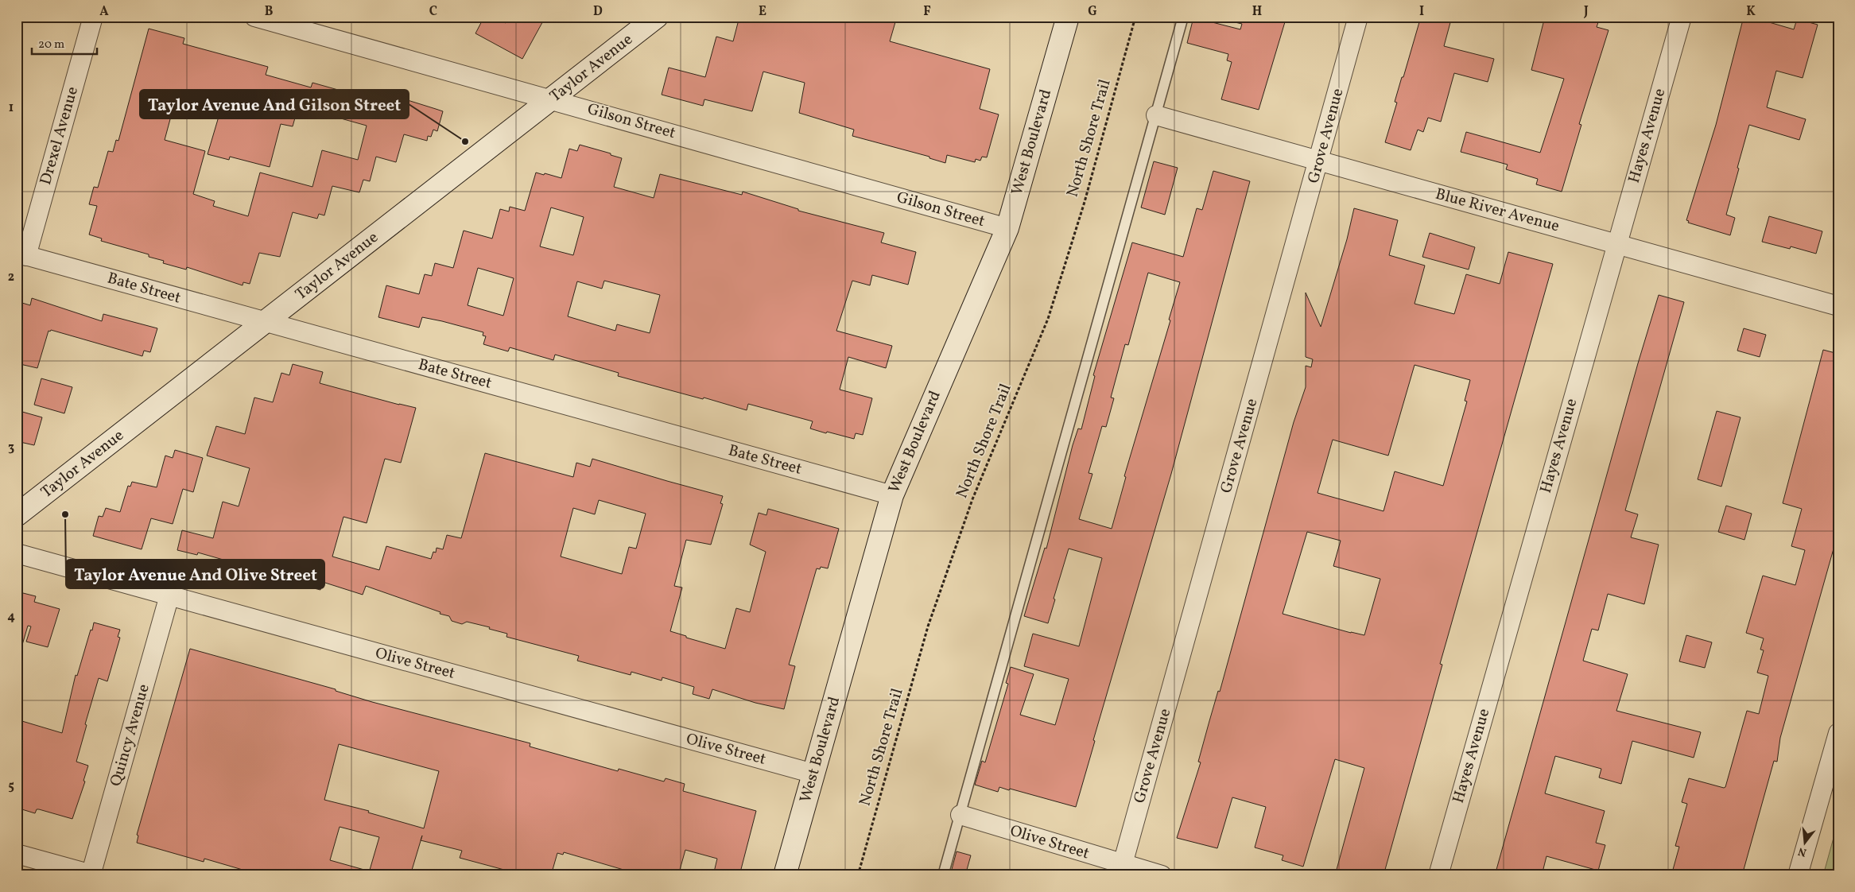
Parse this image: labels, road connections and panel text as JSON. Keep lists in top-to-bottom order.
{
  "streets": {
    "street": [
      "Taylor Avenue",
      "Gilson Street",
      "Drexel Avenue",
      "Grove Avenue",
      "Hayes Avenue",
      "West Boulevard",
      "Blue River Avenue",
      "Bate Street",
      "Olive Street",
      "Quincy Avenue"
    ],
    "path": ["North Shore Trail"]
  },
  "crossings": [
    ["Taylor Avenue", "Gilson Street"],
    ["Taylor Avenue", "Bate Street"],
    ["Gilson Street", "West Boulevard"],
    ["Drexel Avenue", "Bate Street"],
    ["Grove Avenue", "Blue River Avenue"],
    ["Grove Avenue", "Olive Street"],
    ["Hayes Avenue", "Blue River Avenue"],
    ["West Boulevard", "Bate Street"],
    ["West Boulevard", "Olive Street"],
    ["Olive Street", "Quincy Avenue"]
  ],
  "places": ["Taylor Avenue And Gilson Street", "Taylor Avenue And Olive Street"],
  "scale_bar": "20 m",
  "north": "bottom",
  "grid": {
    "columns": [
      "A",
      "B",
      "C",
      "D",
      "E",
      "F",
      "G",
      "H",
      "I",
      "J",
      "K"
    ],
    "rows": [
      "1",
      "2",
      "3",
      "4",
      "5"
    ]
  }
}
